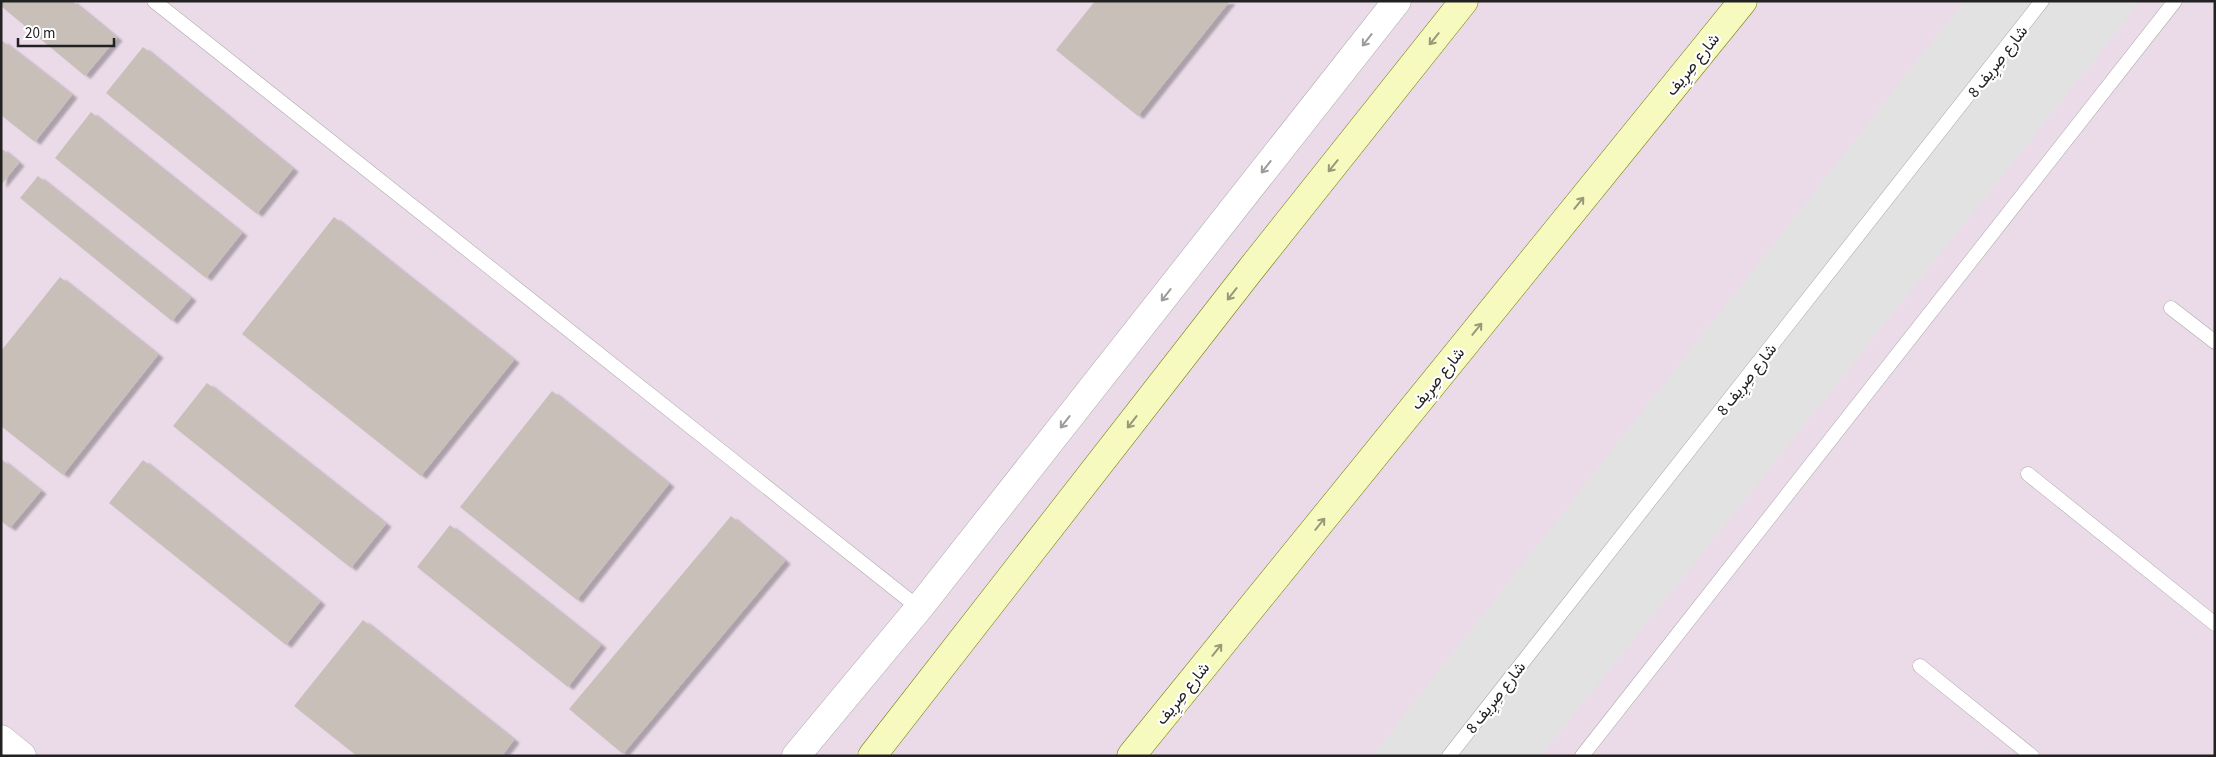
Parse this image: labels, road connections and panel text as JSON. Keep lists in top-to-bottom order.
{
  "streets": {
    "main road": ["شارع صِرِيف"],
    "lane": ["شارع صِرِيف 8"]
  },
  "scale_bar": "20 m"
}
